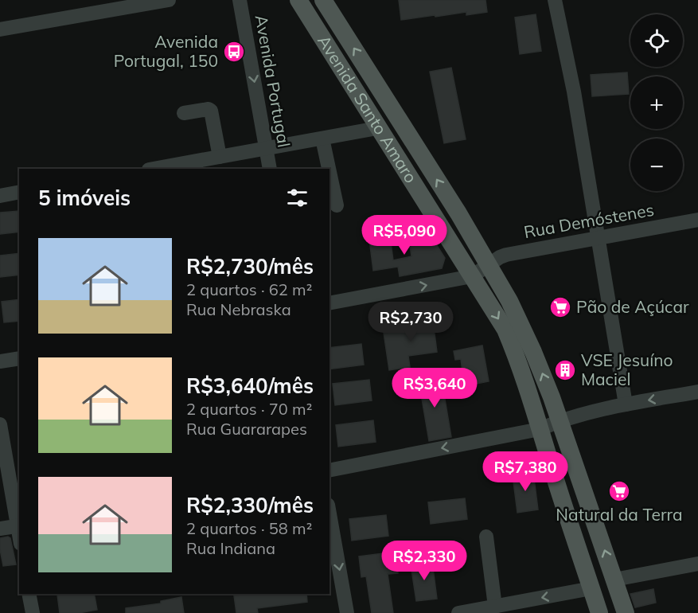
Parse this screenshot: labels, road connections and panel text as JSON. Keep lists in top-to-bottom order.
{
  "streets": {
    "main road": ["Avenida Santo Amaro"],
    "street": ["Avenida Portugal", "Rua Demóstenes"]
  },
  "crossings": [
    ["Avenida Santo Amaro", "Rua Demóstenes"]
  ],
  "one_way": ["Avenida Portugal"],
  "places": {
    "bus stop": ["Avenida Portugal, 150"],
    "supermarket": ["Pão de Açúcar", "Natural da Terra"],
    "building": ["VSE Jesuíno Maciel"]
  },
  "page": {
    "map_buttons": ["+", "−"],
    "heading": "5 imóveis",
    "price": [
      "R$5,090",
      "R$2,730",
      "R$3,640",
      "R$7,380",
      "R$2,330"
    ],
    "list": [
      {
        "name": "R$2,730/mês",
        "note": "2 quartos · 62 m² · Rua Nebraska"
      },
      {
        "name": "R$3,640/mês",
        "note": "2 quartos · 70 m² · Rua Guararapes"
      },
      {
        "name": "R$2,330/mês",
        "note": "2 quartos · 58 m² · Rua Indiana"
      }
    ]
  }
}
